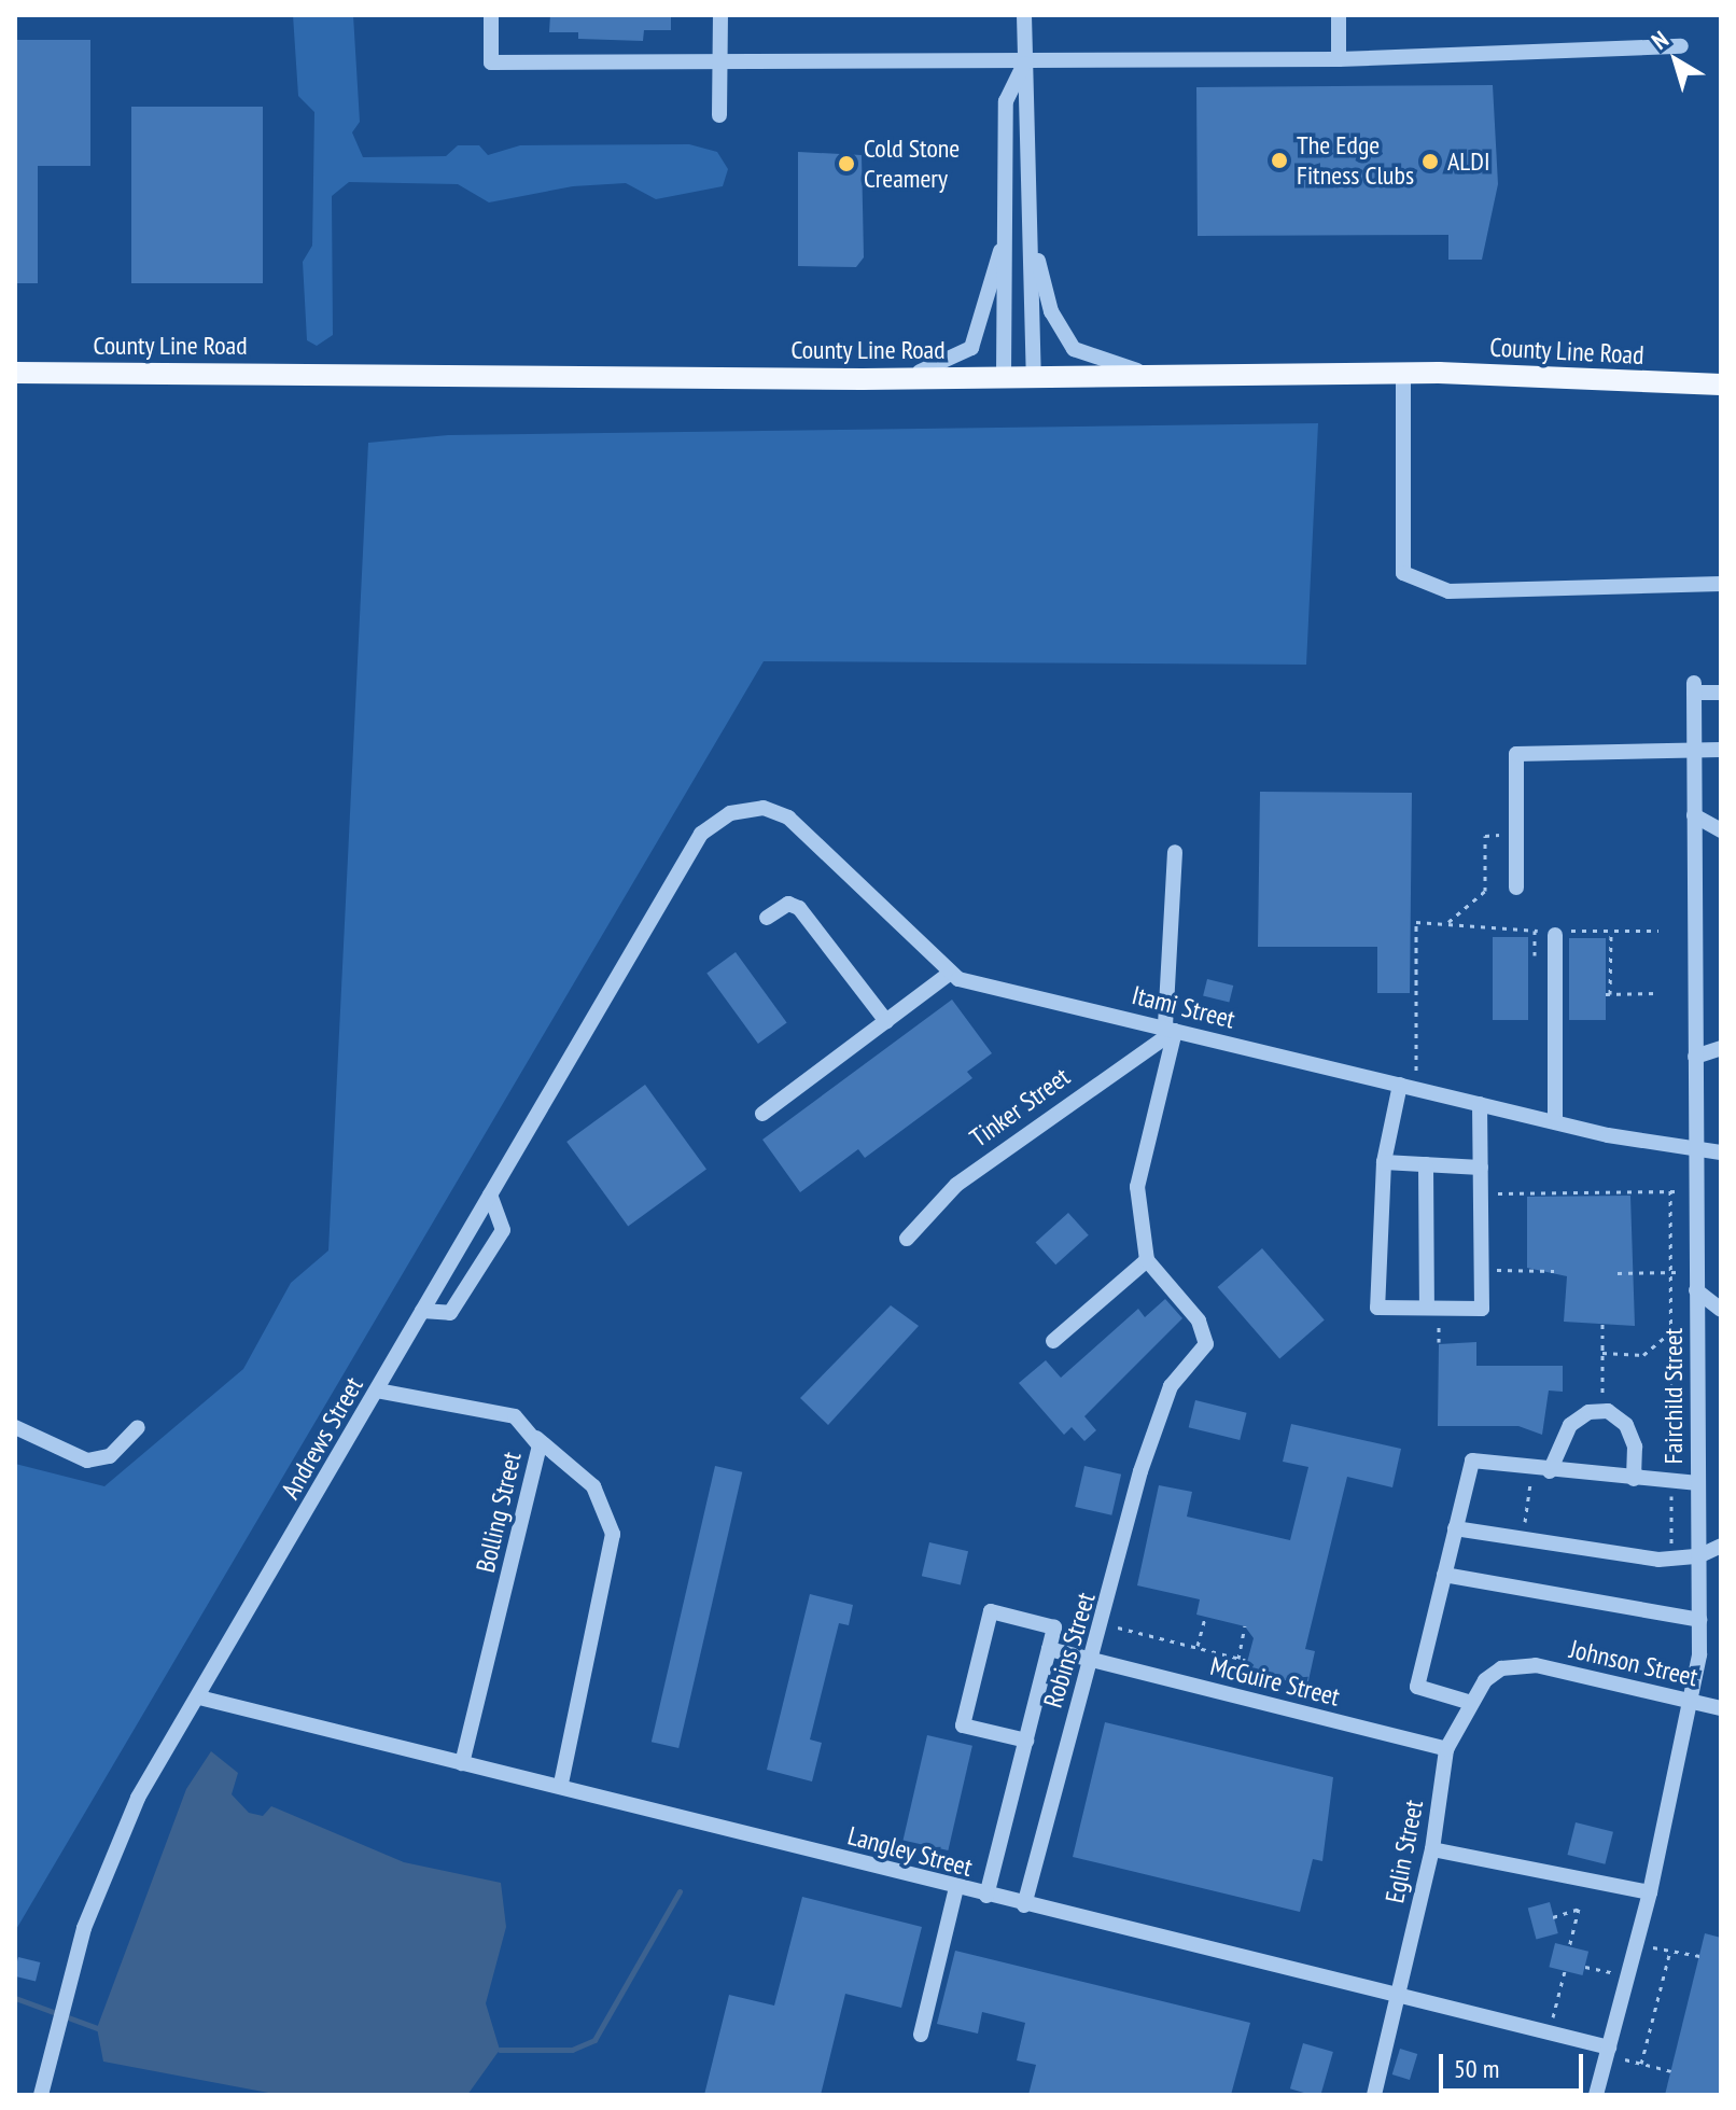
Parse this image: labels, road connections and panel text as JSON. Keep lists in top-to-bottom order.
{
  "streets": {
    "main road": ["County Line Road"],
    "street": [
      "Itami Street",
      "Tinker Street",
      "Fairchild Street",
      "Andrews Street",
      "Bolling Street",
      "Robins Street",
      "Johnson Street",
      "McGuire Street",
      "Langley Street",
      "Eglin Street"
    ]
  },
  "crossings": [
    ["Itami Street", "Tinker Street"],
    ["Itami Street", "Fairchild Street"],
    ["Itami Street", "Andrews Street"],
    ["Fairchild Street", "Johnson Street"],
    ["Fairchild Street", "Langley Street"],
    ["Andrews Street", "Bolling Street"],
    ["Andrews Street", "Langley Street"],
    ["Bolling Street", "Langley Street"],
    ["Robins Street", "McGuire Street"],
    ["Robins Street", "Langley Street"],
    ["Johnson Street", "Eglin Street"],
    ["McGuire Street", "Eglin Street"],
    ["Langley Street", "Eglin Street"]
  ],
  "places": ["The Edge Fitness Clubs", "ALDI", "Cold Stone Creamery"],
  "scale_bar": "50 m",
  "north": "top left"
}
